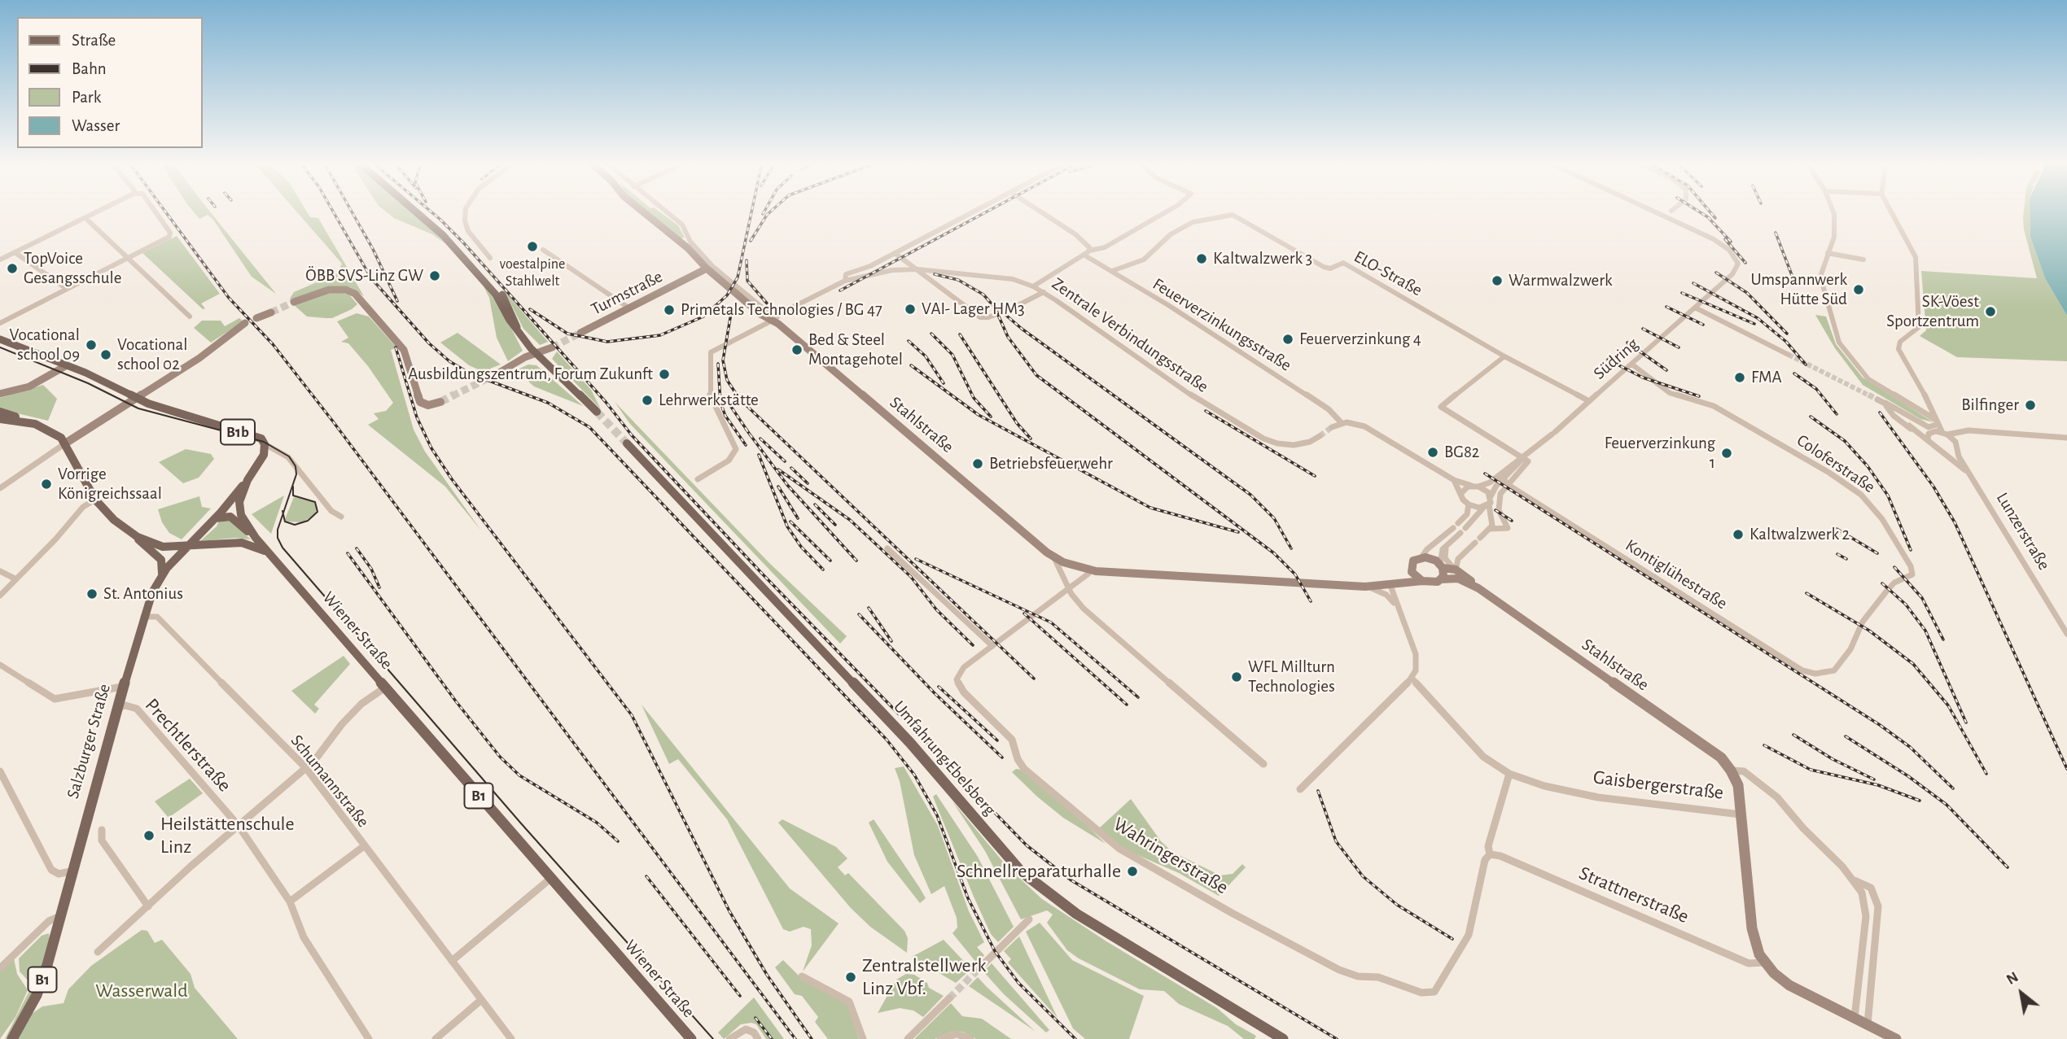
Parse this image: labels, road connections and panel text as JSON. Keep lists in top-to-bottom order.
{
  "streets": {
    "main road": [
      "B1b",
      "Wiener Straße",
      "Salzburger Straße",
      "Umfahrung Ebelsberg",
      "B1"
    ],
    "street": [
      "ELO-Straße",
      "Turmstraße",
      "Feuerverzinkungsstraße",
      "Zentrale Verbindungsstraße",
      "Südring",
      "Stahlstraße",
      "Coloferstraße",
      "Lunzerstraße",
      "Kontiglühestraße",
      "Prechtlerstraße",
      "Schumannstraße",
      "Gaisbergerstraße",
      "Wahringerstraße",
      "Strattnerstraße"
    ]
  },
  "crossings": [
    ["ELO-Straße", "Feuerverzinkungsstraße"],
    ["ELO-Straße", "Südring"],
    ["Turmstraße", "Stahlstraße"],
    ["Zentrale Verbindungsstraße", "Stahlstraße"],
    ["Südring", "Coloferstraße"],
    ["Südring", "Kontiglühestraße"],
    ["Stahlstraße", "Gaisbergerstraße"],
    ["Stahlstraße", "Wahringerstraße"],
    ["B1b", "Wiener Straße"],
    ["Coloferstraße", "Kontiglühestraße"],
    ["Wiener Straße", "Salzburger Straße"],
    ["Wiener Straße", "B1"],
    ["Salzburger Straße", "Prechtlerstraße"],
    ["Salzburger Straße", "Schumannstraße"],
    ["Salzburger Straße", "B1"],
    ["Gaisbergerstraße", "Strattnerstraße"],
    ["Wahringerstraße", "Strattnerstraße"]
  ],
  "parks": ["Wasserwald"],
  "places": [
    "voestalpine Stahlwelt",
    "Kaltwalzwerk 3",
    "TopVoice Gesangsschule",
    "ÖBB SVS-Linz GW",
    "Warmwalzwerk",
    "Umspannwerk Hütte Süd",
    "VAI- Lager HM3",
    "Primetals Technologies / BG 47",
    "SK-Vöest Sportzentrum",
    "Feuerverzinkung 4",
    "Vocational school 09",
    "Bed & Steel Montagehotel",
    "Vocational school 02",
    "Ausbildungszentrum, Forum Zukunft",
    "FMA",
    "Lehrwerkstätte",
    "Bilfinger",
    "BG82",
    "Feuerverzinkung 1",
    "Betriebsfeuerwehr",
    "Vorrige Königreichssaal",
    "Kaltwalzwerk 2",
    "St. Antonius",
    "WFL Millturn Technologies",
    "Heilstättenschule Linz",
    "Schnellreparaturhalle",
    "Zentralstellwerk Linz Vbf."
  ],
  "legend": [
    "Straße",
    "Bahn",
    "Park",
    "Wasser"
  ],
  "north": "top left"
}
